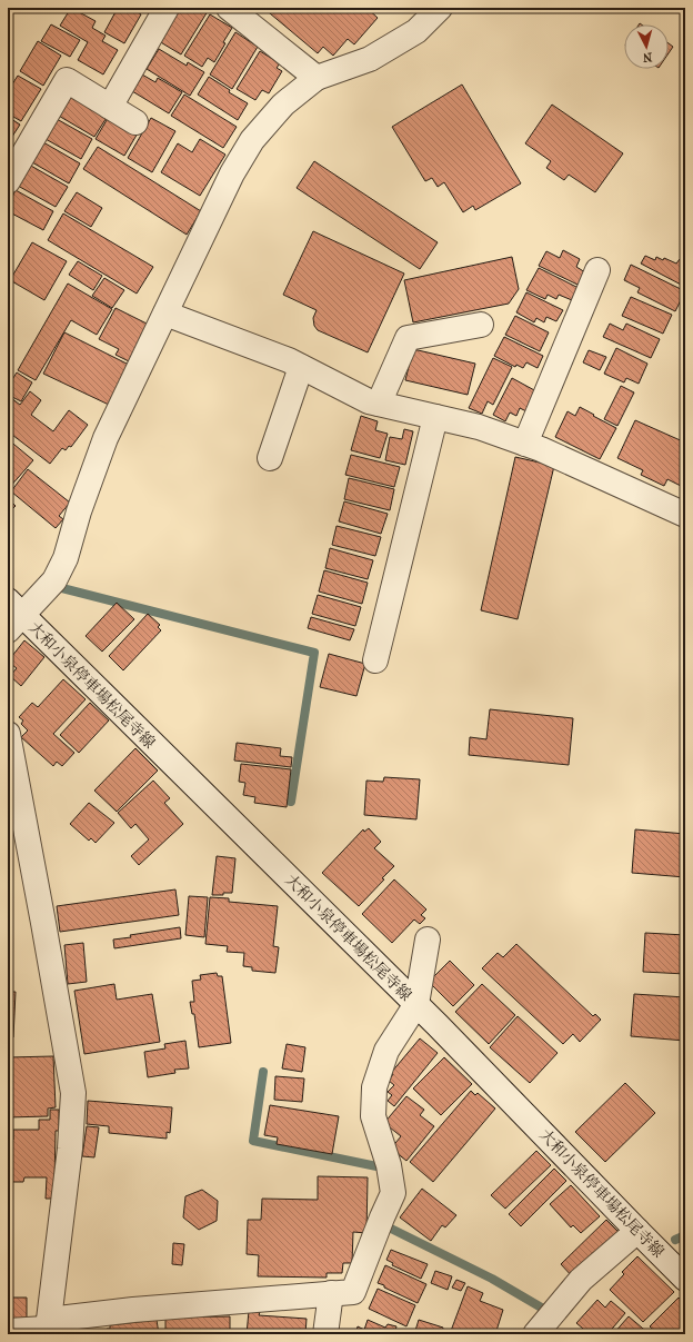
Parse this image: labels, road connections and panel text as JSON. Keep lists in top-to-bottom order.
{
  "streets": {
    "street": ["大和小泉停車場松尾寺線"]
  },
  "north": "bottom"
}
